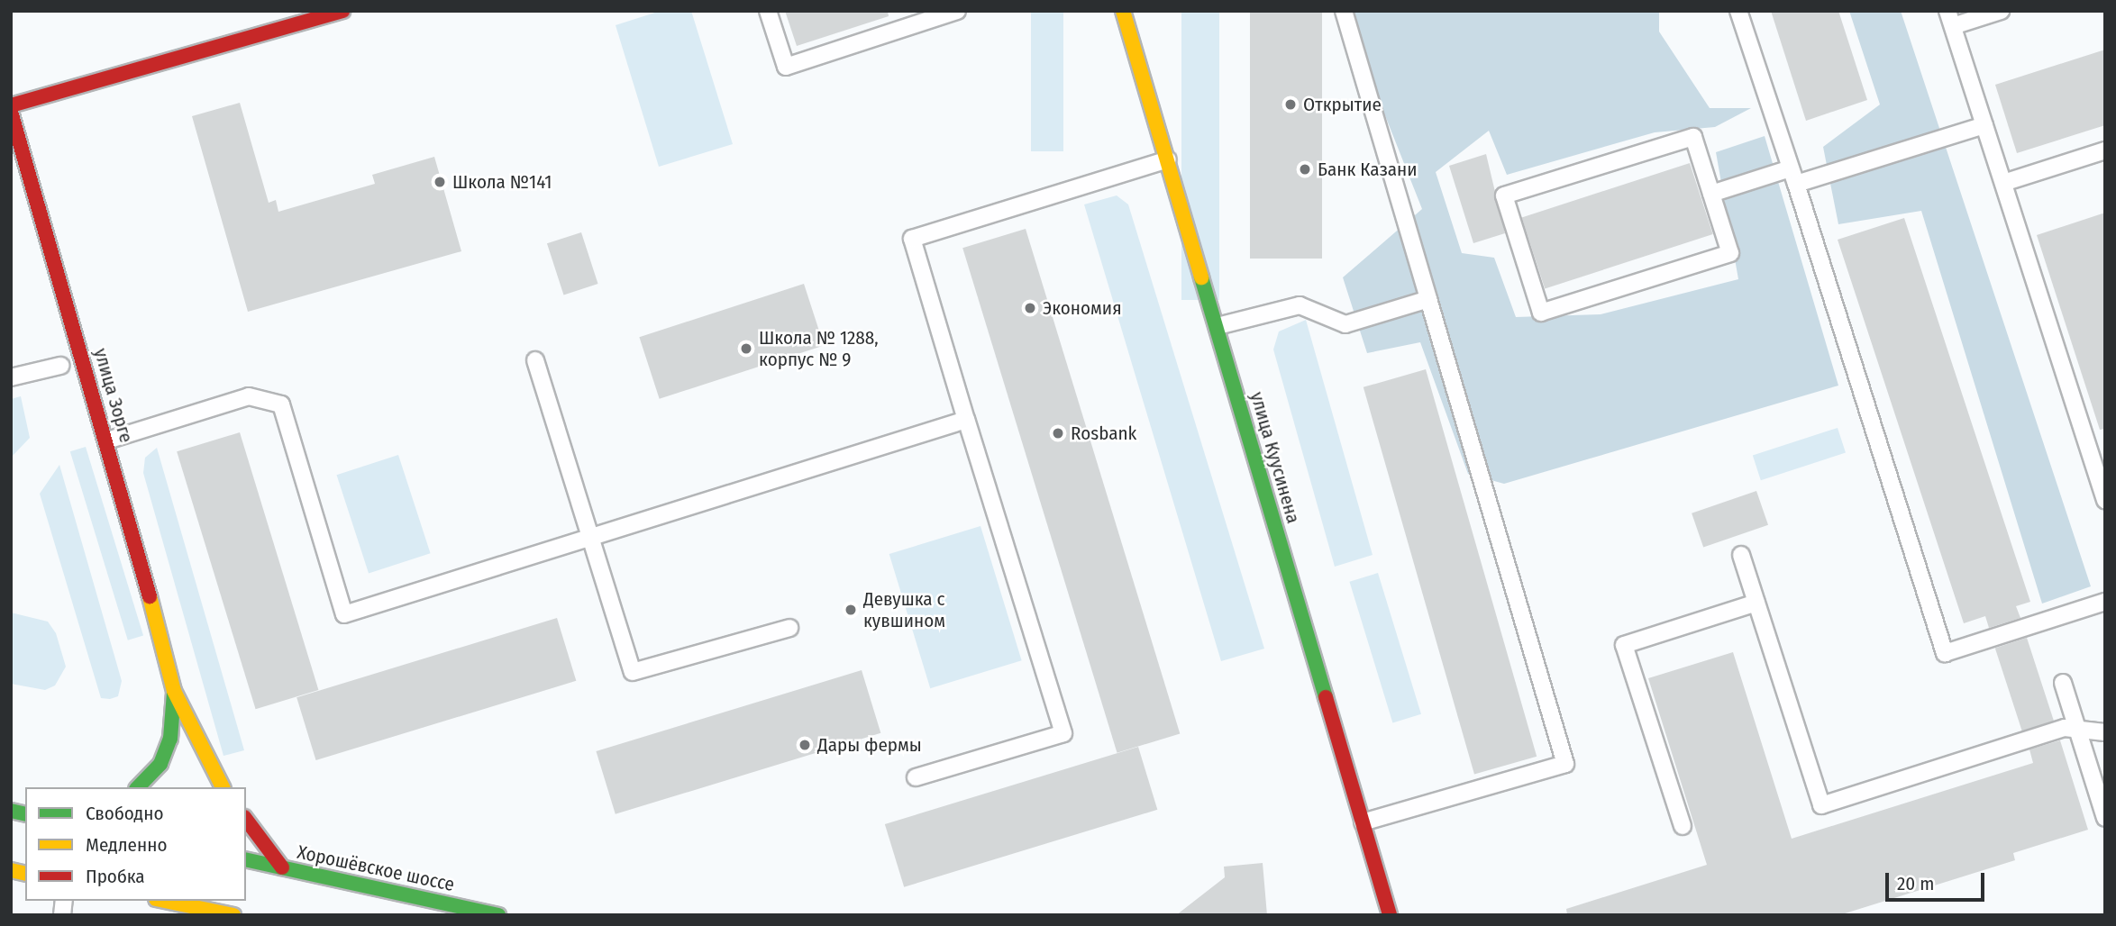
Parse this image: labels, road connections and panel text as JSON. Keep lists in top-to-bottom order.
{
  "streets": {
    "main road": ["улица Зорге", "улица Куусинена", "Хорошёвское шоссе"]
  },
  "places": [
    "Открытие",
    "Банк Казани",
    "Школа №141",
    "Экономия",
    "Школа № 1288, корпус № 9",
    "Rosbank",
    "Девушка с кувшином",
    "Дары фермы"
  ],
  "legend": ["Свободно", "Медленно", "Пробка"],
  "scale_bar": "20 m"
}
